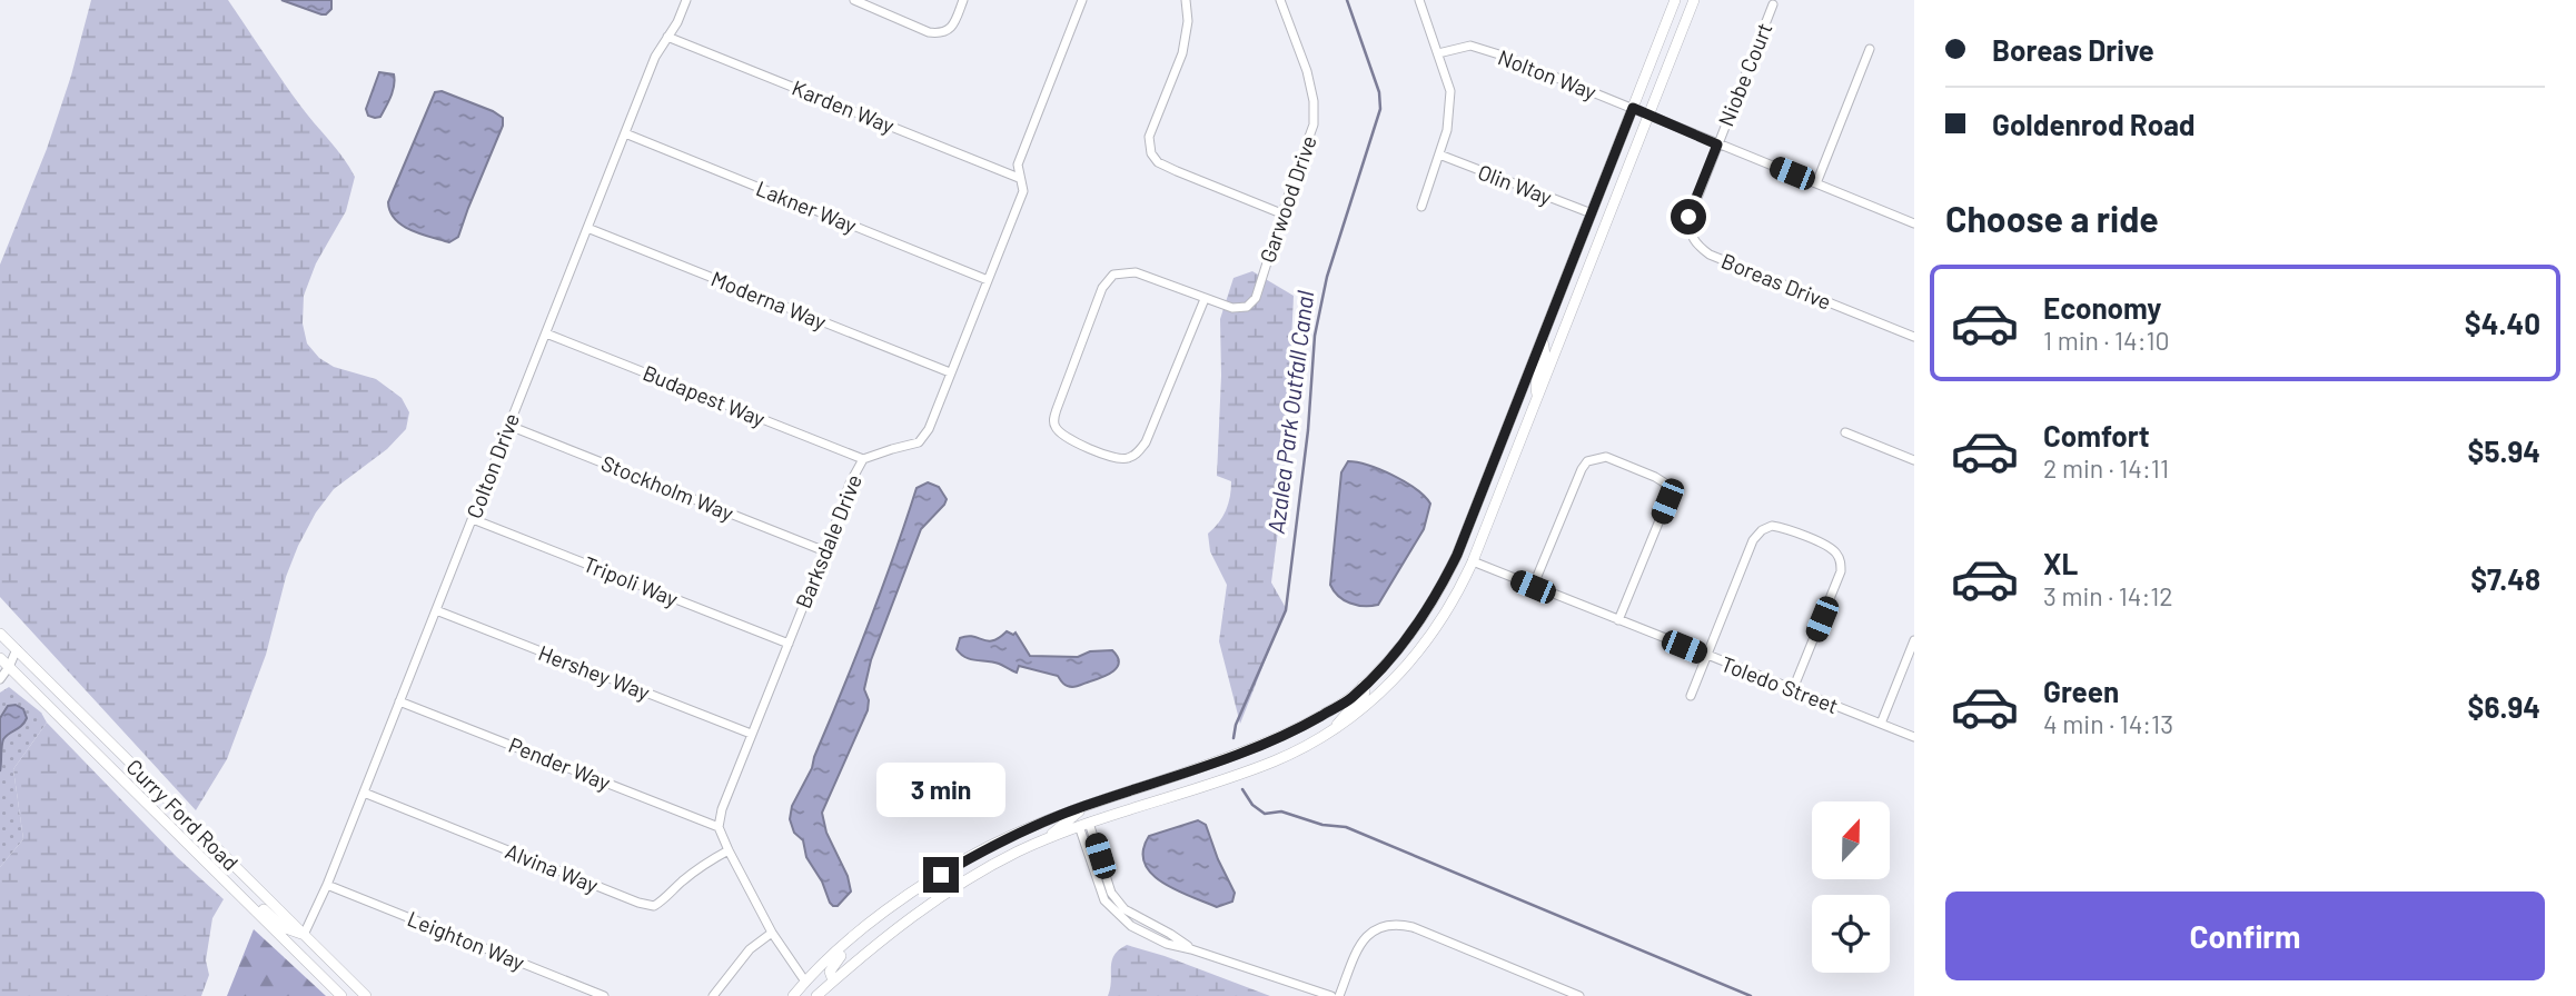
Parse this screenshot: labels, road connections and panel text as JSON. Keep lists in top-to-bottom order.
{
  "streets": {
    "main road": ["Curry Ford Road"],
    "street": [
      "Nolton Way",
      "Niobe Court",
      "Karden Way",
      "Olin Way",
      "Garwood Drive",
      "Lakner Way",
      "Boreas Drive",
      "Moderna Way",
      "Budapest Way",
      "Colton Drive",
      "Stockholm Way",
      "Barksdale Drive",
      "Tripoli Way",
      "Hershey Way",
      "Toledo Street",
      "Pender Way",
      "Alvina Way",
      "Leighton Way"
    ]
  },
  "crossings": [
    ["Nolton Way", "Niobe Court"],
    ["Nolton Way", "Boreas Drive"],
    ["Niobe Court", "Boreas Drive"],
    ["Karden Way", "Colton Drive"],
    ["Karden Way", "Barksdale Drive"],
    ["Lakner Way", "Colton Drive"],
    ["Lakner Way", "Barksdale Drive"],
    ["Moderna Way", "Colton Drive"],
    ["Moderna Way", "Barksdale Drive"],
    ["Budapest Way", "Colton Drive"],
    ["Budapest Way", "Barksdale Drive"],
    ["Colton Drive", "Stockholm Way"],
    ["Colton Drive", "Tripoli Way"],
    ["Colton Drive", "Hershey Way"],
    ["Colton Drive", "Pender Way"],
    ["Colton Drive", "Curry Ford Road"],
    ["Colton Drive", "Alvina Way"],
    ["Colton Drive", "Leighton Way"],
    ["Stockholm Way", "Barksdale Drive"],
    ["Barksdale Drive", "Tripoli Way"],
    ["Barksdale Drive", "Hershey Way"],
    ["Barksdale Drive", "Pender Way"]
  ],
  "water": ["Azalea Park Outfall Canal"],
  "north": "top",
  "page": {
    "banner": ["Boreas Drive", "Goldenrod Road"],
    "heading": "Choose a ride",
    "list": [
      {
        "name": "Economy",
        "note": "1 min · 14:10",
        "value": "$4.40"
      },
      {
        "name": "Comfort",
        "note": "2 min · 14:11",
        "value": "$5.94"
      },
      {
        "name": "XL",
        "note": "3 min · 14:12",
        "value": "$7.48"
      },
      {
        "name": "Green",
        "note": "4 min · 14:13",
        "value": "$6.94"
      }
    ],
    "bubble": "3 min",
    "buttons": "Confirm"
  }
}
